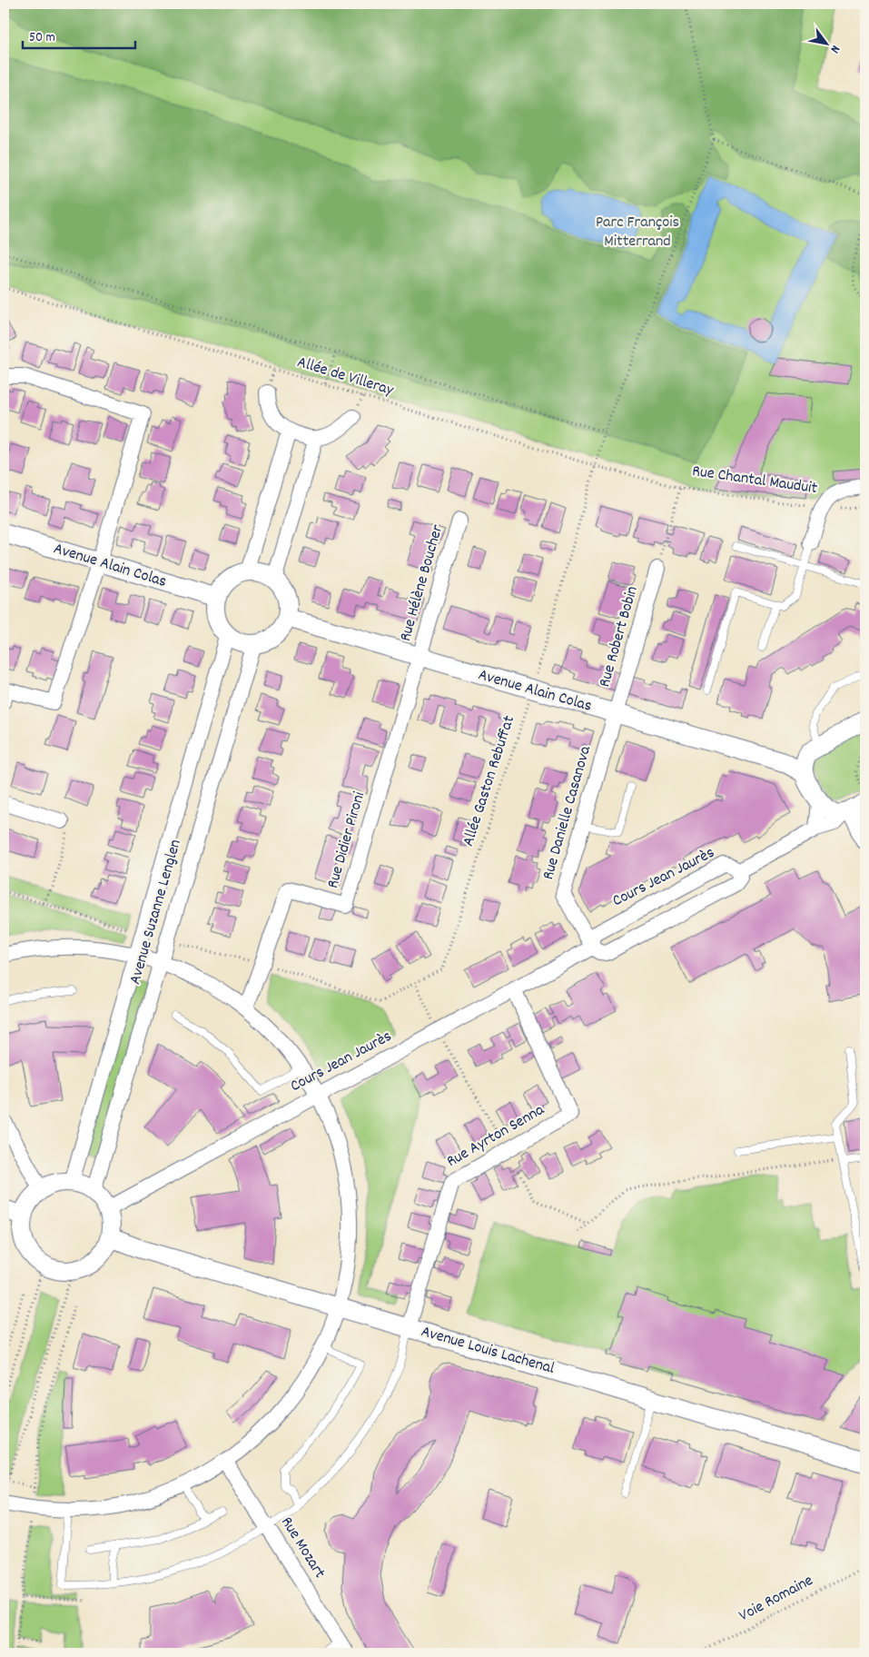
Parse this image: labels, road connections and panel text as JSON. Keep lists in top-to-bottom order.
{
  "streets": {
    "street": [
      "Rue Chantal Mauduit",
      "Avenue Alain Colas",
      "Rue Hélène Boucher",
      "Rue Robert Bobin",
      "Rue Danielle Casanova",
      "Rue Didier Pironi",
      "Cours Jean Jaurès",
      "Avenue Suzanne Lenglen",
      "Rue Ayrton Senna",
      "Avenue Louis Lachenal",
      "Rue Mozart"
    ],
    "path": ["Allée de Villeray", "Allée Gaston Rebuffat", "Voie Romaine"]
  },
  "crossings": [
    ["Allée de Villeray", "Rue Chantal Mauduit"],
    ["Allée de Villeray", "Allée Gaston Rebuffat"],
    ["Avenue Alain Colas", "Rue Hélène Boucher"],
    ["Avenue Alain Colas", "Rue Robert Bobin"],
    ["Avenue Alain Colas", "Allée Gaston Rebuffat"],
    ["Avenue Alain Colas", "Rue Danielle Casanova"],
    ["Avenue Alain Colas", "Rue Didier Pironi"],
    ["Avenue Alain Colas", "Avenue Suzanne Lenglen"],
    ["Rue Hélène Boucher", "Rue Didier Pironi"],
    ["Rue Robert Bobin", "Rue Danielle Casanova"],
    ["Allée Gaston Rebuffat", "Rue Didier Pironi"],
    ["Allée Gaston Rebuffat", "Avenue Suzanne Lenglen"],
    ["Rue Danielle Casanova", "Cours Jean Jaurès"],
    ["Cours Jean Jaurès", "Avenue Suzanne Lenglen"],
    ["Cours Jean Jaurès", "Rue Ayrton Senna"],
    ["Cours Jean Jaurès", "Avenue Louis Lachenal"],
    ["Avenue Suzanne Lenglen", "Avenue Louis Lachenal"],
    ["Rue Ayrton Senna", "Avenue Louis Lachenal"]
  ],
  "parks": ["Parc François Mitterrand"],
  "scale_bar": "50 m",
  "north": "bottom right"
}
